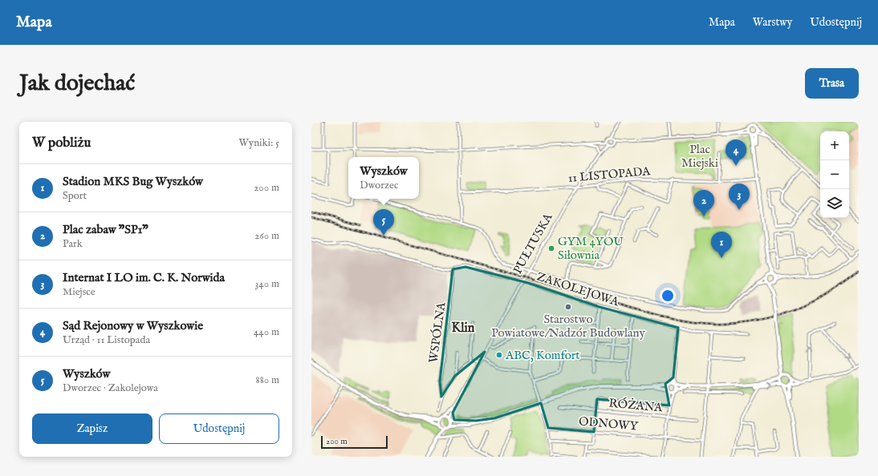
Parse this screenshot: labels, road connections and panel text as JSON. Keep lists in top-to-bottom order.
{
  "streets": {
    "street": [
      "11 LISTOPADA",
      "PUŁTUSKA",
      "ZAKOLEJOWA",
      "WSPÓLNA",
      "RÓŻANA",
      "ODNOWY"
    ]
  },
  "crossings": [
    ["11 LISTOPADA", "PUŁTUSKA"],
    ["PUŁTUSKA", "ZAKOLEJOWA"],
    ["ZAKOLEJOWA", "WSPÓLNA"],
    ["RÓŻANA", "ODNOWY"]
  ],
  "districts": ["Klin"],
  "parks": ["Plac Miejski"],
  "places": ["GYM 4YOU Siłownia", "Starostwo Powiatowe/Nadzór Budowlany", "ABC, Komfort"],
  "scale_bar": "200 m",
  "page": {
    "header": "Mapa",
    "nav": ["Mapa", "Warstwy", "Udostępnij"],
    "buttons": [
      "Trasa",
      ["Zapisz", "Udostępnij"]
    ],
    "title": "Jak dojechać",
    "heading": ["W pobliżu", "Wyniki: 5"],
    "map_buttons": ["+", "−"],
    "pins": [
      "4",
      "3",
      "2",
      "5",
      "1"
    ],
    "popup": ["Wyszków", "Dworzec"],
    "list": [
      {
        "mark": "1",
        "name": "Stadion MKS Bug Wyszków",
        "note": "Sport",
        "value": "200 m"
      },
      {
        "mark": "2",
        "name": "Plac zabaw \"SP1\"",
        "note": "Park",
        "value": "260 m"
      },
      {
        "mark": "3",
        "name": "Internat I LO im. C. K. Norwida",
        "note": "Miejsce",
        "value": "340 m"
      },
      {
        "mark": "4",
        "name": "Sąd Rejonowy w Wyszkowie",
        "note": "Urząd · 11 Listopada",
        "value": "440 m"
      },
      {
        "mark": "5",
        "name": "Wyszków",
        "note": "Dworzec · Zakolejowa",
        "value": "880 m"
      }
    ],
    "scale": "200 m"
  }
}
